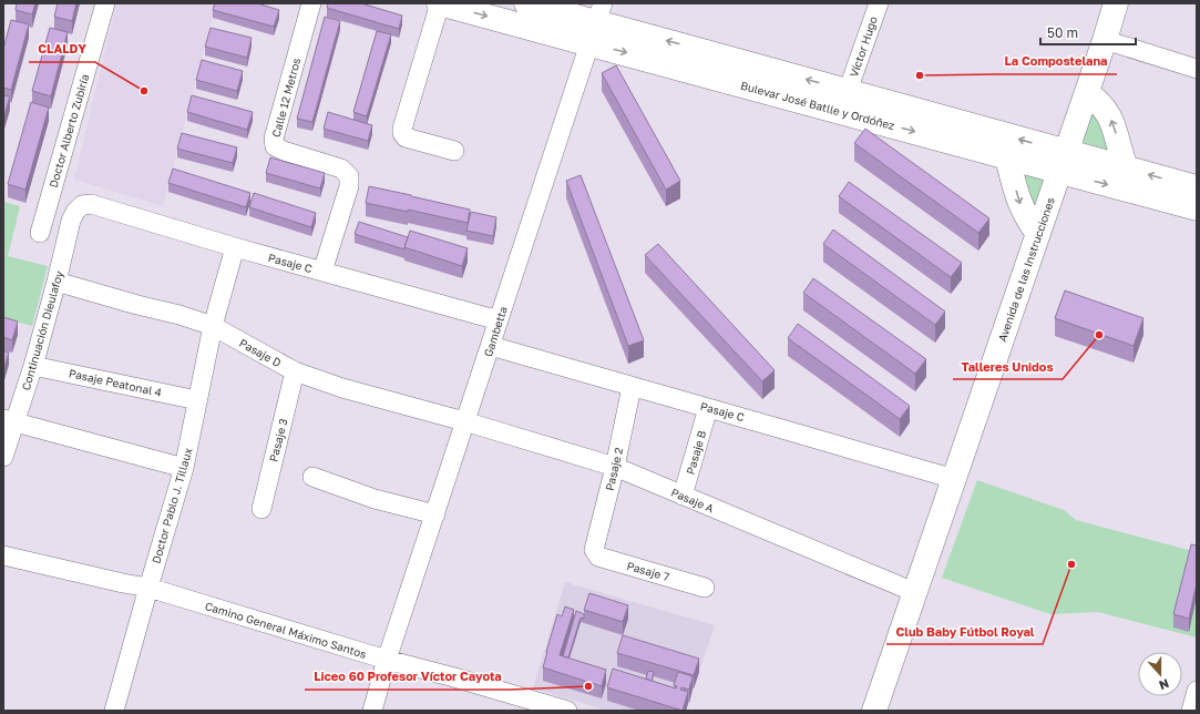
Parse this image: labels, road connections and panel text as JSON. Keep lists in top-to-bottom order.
{
  "streets": {
    "main road": ["Bulevar José Batlle y Ordóñez", "Avenida de las Instrucciones"],
    "street": [
      "Víctor Hugo",
      "Calle 12 Metros",
      "Doctor Alberto Zubiría",
      "Pasaje C",
      "Continuación Dieulafoy",
      "Gambetta",
      "Pasaje D",
      "Pasaje Peatonal 4",
      "Pasaje 3",
      "Pasaje B",
      "Pasaje 2",
      "Pasaje A",
      "Doctor Pablo J. Tillaux",
      "Pasaje 7",
      "Camino General Máximo Santos"
    ]
  },
  "crossings": [
    ["Víctor Hugo", "Bulevar José Batlle y Ordóñez"],
    ["Calle 12 Metros", "Pasaje C"],
    ["Bulevar José Batlle y Ordóñez", "Avenida de las Instrucciones"],
    ["Bulevar José Batlle y Ordóñez", "Gambetta"],
    ["Pasaje C", "Avenida de las Instrucciones"],
    ["Pasaje C", "Continuación Dieulafoy"],
    ["Pasaje C", "Gambetta"],
    ["Pasaje C", "Pasaje B"],
    ["Pasaje C", "Pasaje 2"],
    ["Pasaje C", "Doctor Pablo J. Tillaux"],
    ["Avenida de las Instrucciones", "Pasaje A"],
    ["Continuación Dieulafoy", "Pasaje D"],
    ["Continuación Dieulafoy", "Pasaje Peatonal 4"],
    ["Gambetta", "Pasaje D"],
    ["Gambetta", "Pasaje A"],
    ["Gambetta", "Camino General Máximo Santos"],
    ["Pasaje D", "Pasaje 3"],
    ["Pasaje D", "Pasaje A"],
    ["Pasaje D", "Doctor Pablo J. Tillaux"],
    ["Pasaje Peatonal 4", "Doctor Pablo J. Tillaux"],
    ["Pasaje B", "Pasaje A"],
    ["Pasaje 2", "Pasaje A"],
    ["Pasaje 2", "Pasaje 7"],
    ["Doctor Pablo J. Tillaux", "Camino General Máximo Santos"]
  ],
  "places": [
    "La Compostelana",
    "CLALDY",
    "Talleres Unidos",
    "Club Baby Fútbol Royal",
    "Liceo 60 Profesor Víctor Cayota"
  ],
  "scale_bar": "50 m",
  "north": "bottom"
}
